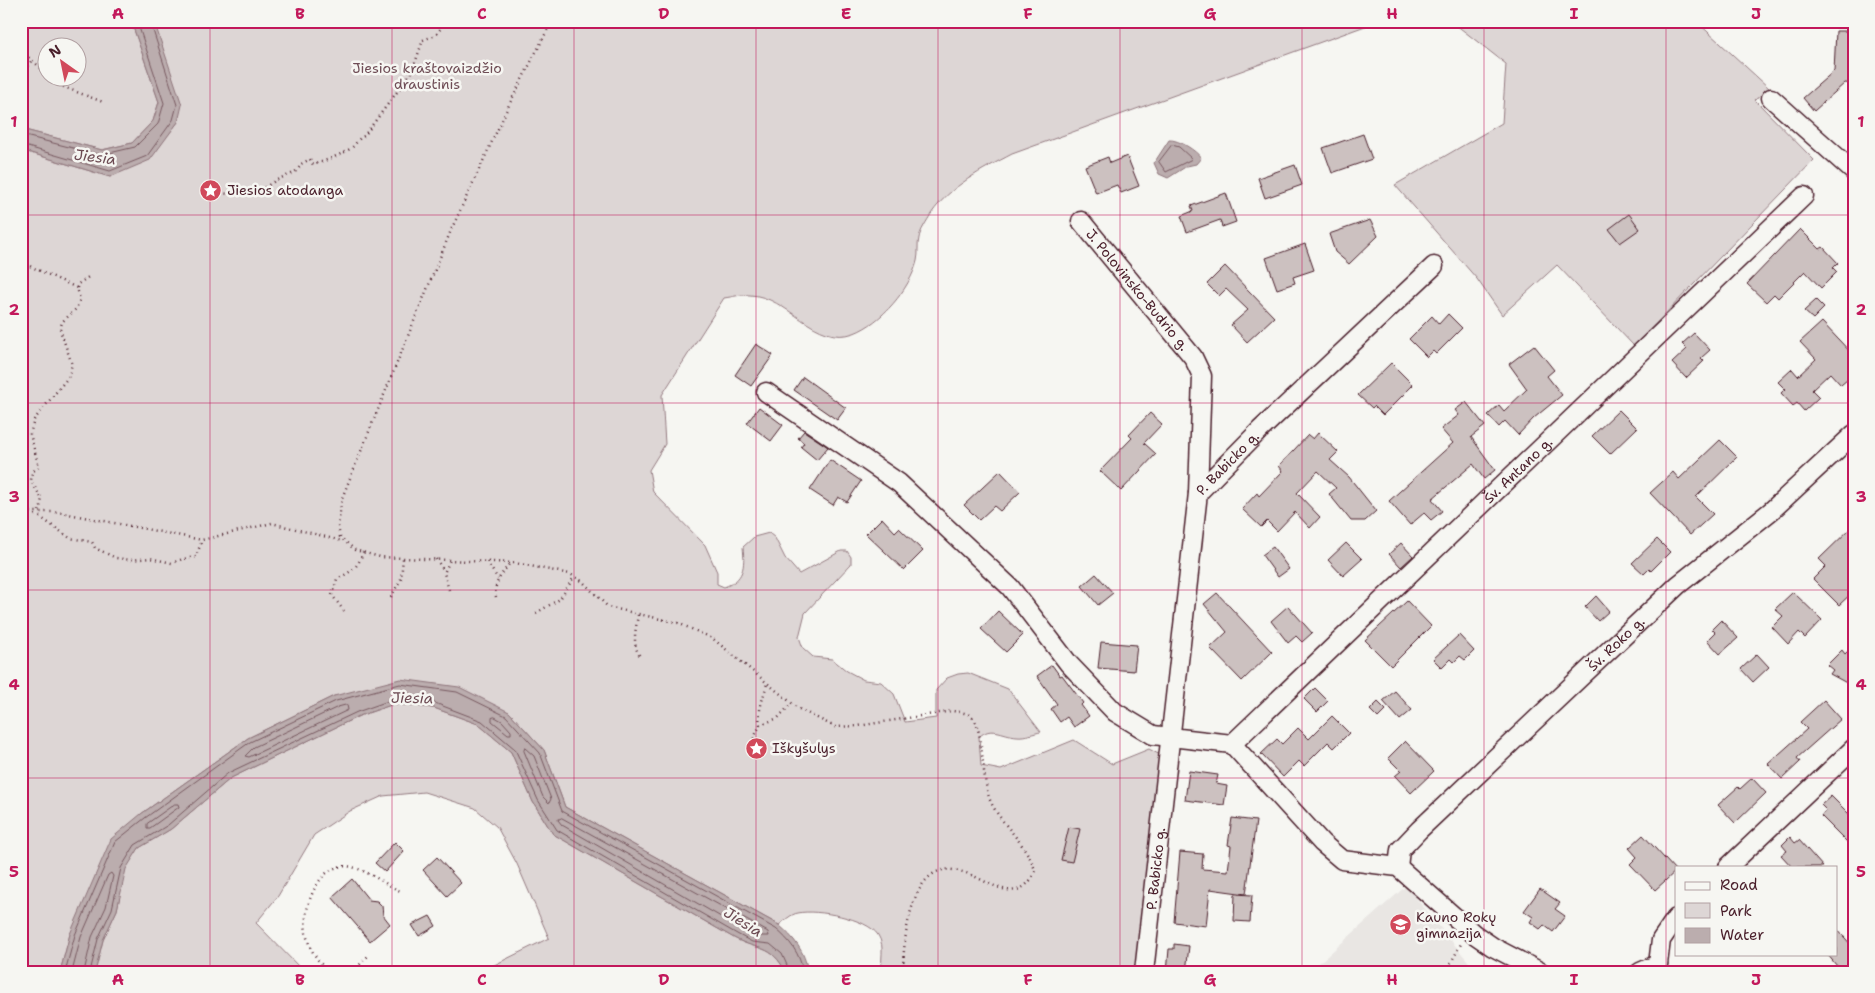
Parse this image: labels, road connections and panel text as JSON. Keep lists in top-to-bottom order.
{
  "streets": {
    "street": [
      "J. Polovinsko-Budrio g.",
      "P. Babicko g.",
      "Šv. Antano g.",
      "Šv. Roko g."
    ]
  },
  "crossings": [
    ["J. Polovinsko-Budrio g.", "P. Babicko g."]
  ],
  "water": ["Jiesia"],
  "parks": ["Jiesios kraštovaizdžio draustinis"],
  "places": {
    "place": ["Jiesios atodanga", "Iškyšulys"],
    "school or university": ["Kauno Rokų gimnazija"]
  },
  "legend": ["Road", "Park", "Water"],
  "north": "top left",
  "grid": {
    "columns": [
      "A",
      "B",
      "C",
      "D",
      "E",
      "F",
      "G",
      "H",
      "I",
      "J"
    ],
    "rows": [
      "1",
      "2",
      "3",
      "4",
      "5"
    ]
  }
}
